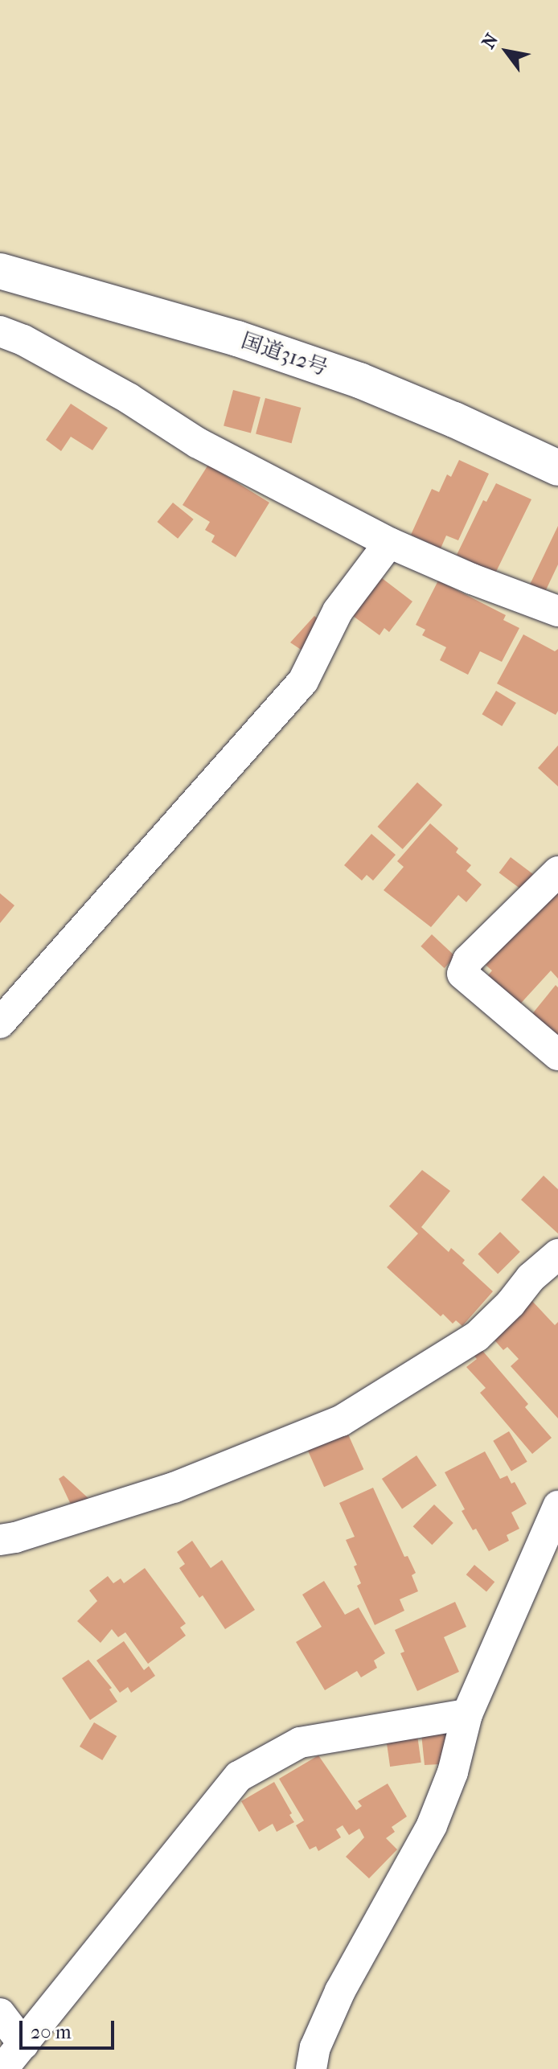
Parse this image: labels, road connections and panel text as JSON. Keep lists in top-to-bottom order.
{
  "streets": {
    "highway": ["国道312号"]
  },
  "scale_bar": "20 m",
  "north": "top left"
}
